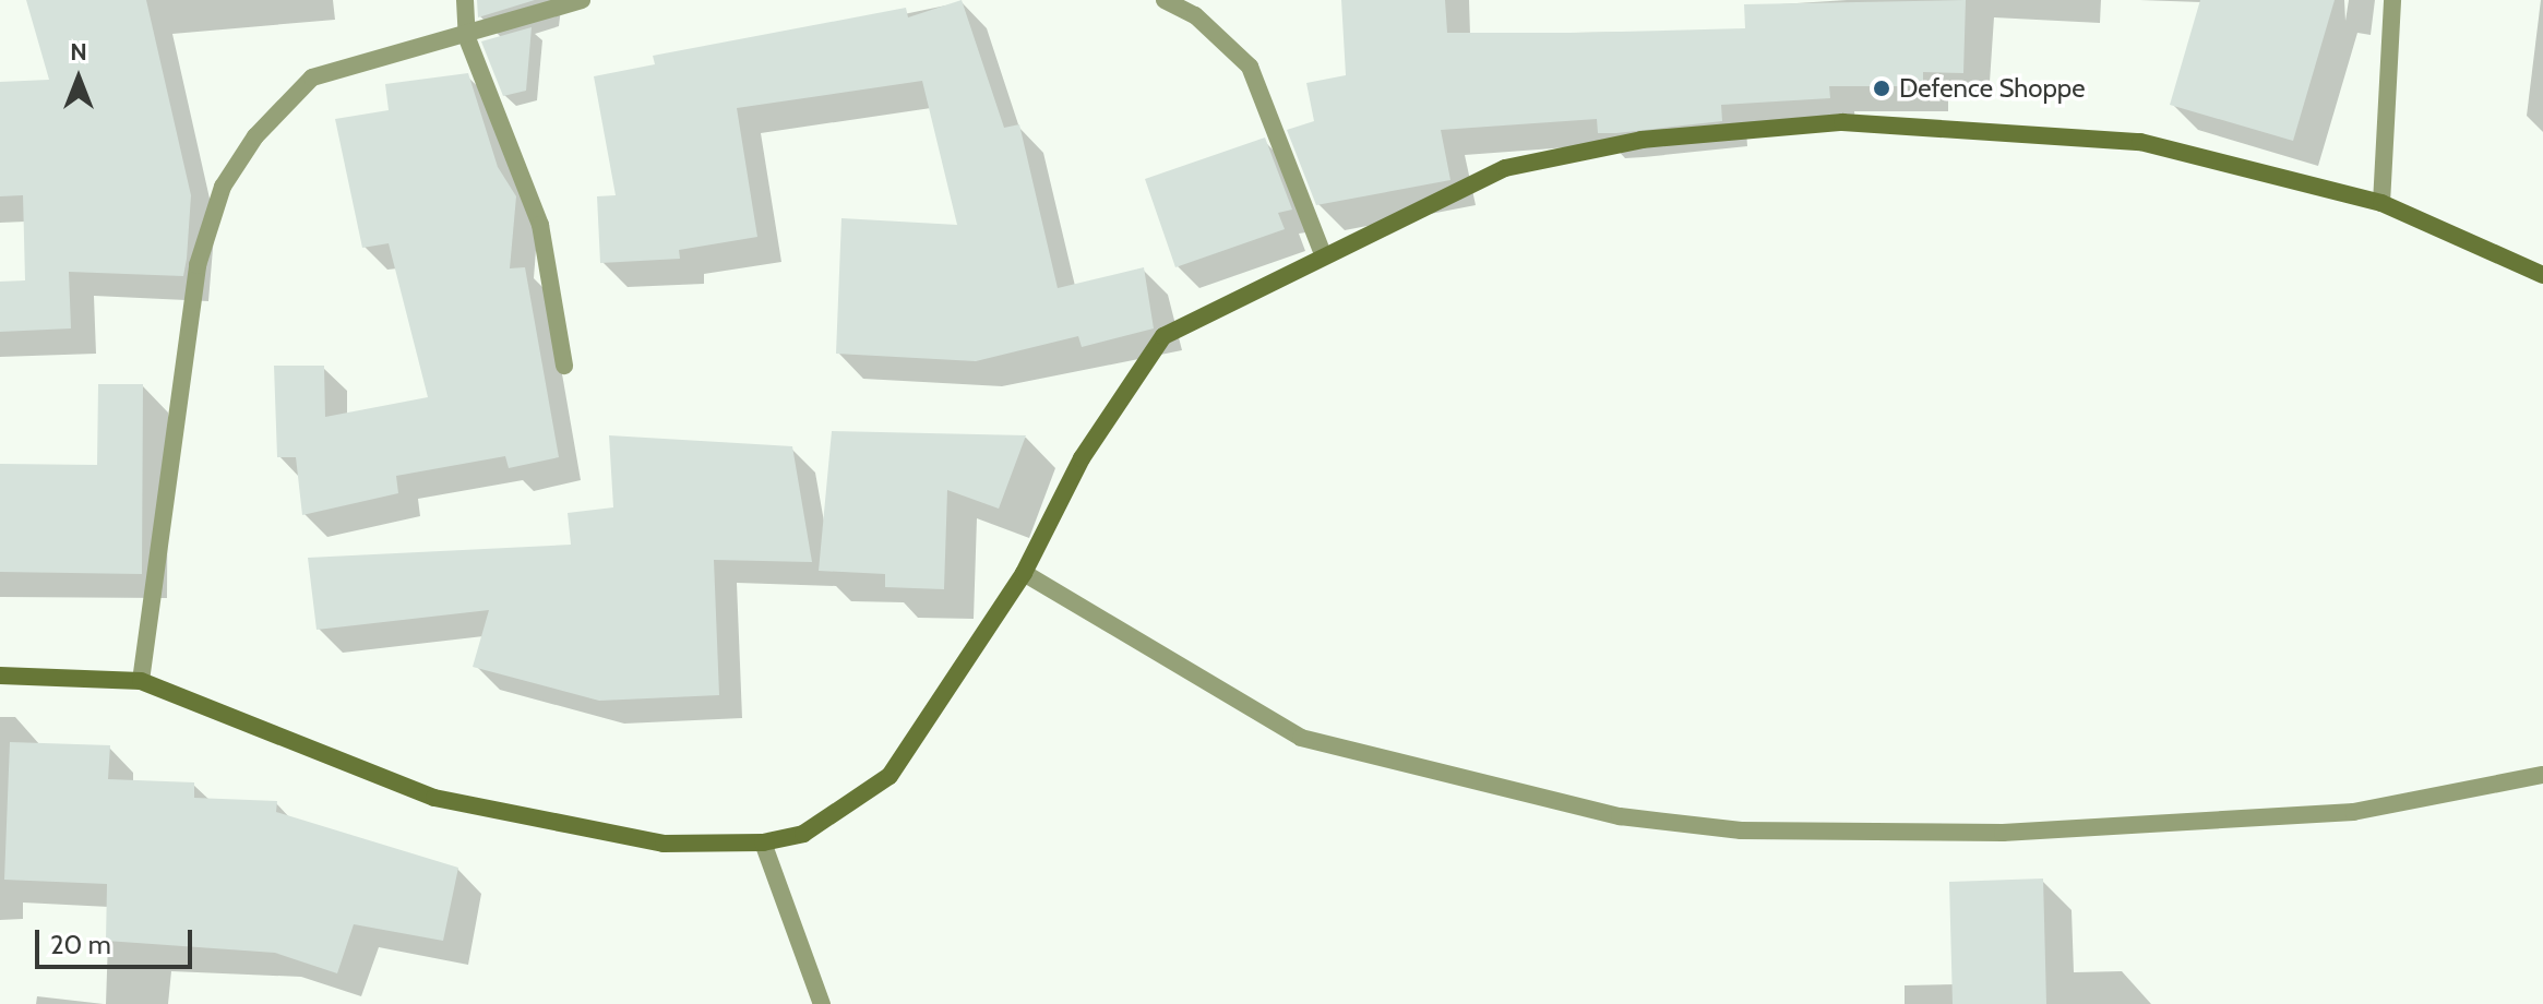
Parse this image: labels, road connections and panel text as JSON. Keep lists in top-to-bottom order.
{
  "places": ["Defence Shoppe"],
  "scale_bar": "20 m",
  "north": "top"
}
